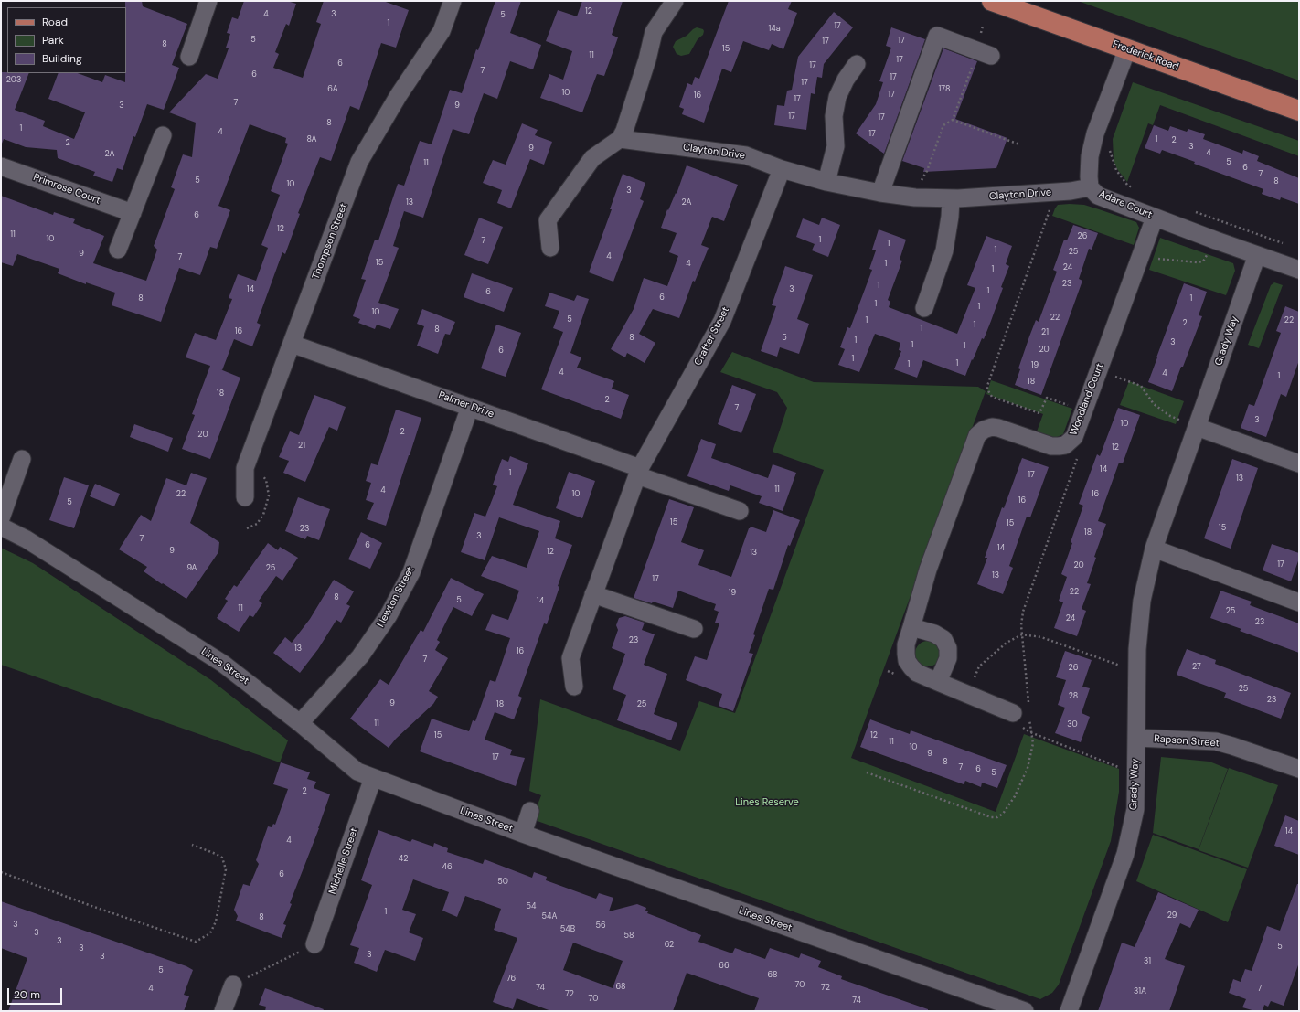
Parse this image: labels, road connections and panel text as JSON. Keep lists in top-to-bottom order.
{
  "streets": {
    "main road": ["Frederick Road"],
    "street": [
      "Clayton Drive",
      "Primrose Court",
      "Adare Court",
      "Thompson Street",
      "Crafter Street",
      "Grady Way",
      "Woodland Court",
      "Palmer Drive",
      "Newton Street",
      "Lines Street",
      "Rapson Street",
      "Michelle Street"
    ]
  },
  "crossings": [
    ["Frederick Road", "Adare Court"],
    ["Clayton Drive", "Adare Court"],
    ["Clayton Drive", "Crafter Street"],
    ["Adare Court", "Grady Way"],
    ["Adare Court", "Woodland Court"],
    ["Thompson Street", "Palmer Drive"],
    ["Crafter Street", "Palmer Drive"],
    ["Grady Way", "Rapson Street"],
    ["Palmer Drive", "Newton Street"],
    ["Newton Street", "Lines Street"],
    ["Lines Street", "Michelle Street"]
  ],
  "parks": ["Lines Reserve"],
  "house_numbers": [
    "12",
    "4",
    "3",
    "5",
    "1",
    "17",
    "14a",
    "5",
    "17",
    "17",
    "8",
    "15",
    "11",
    "17",
    "6",
    "17",
    "7",
    "6",
    "17",
    "203",
    "17",
    "6A",
    "178",
    "10",
    "17",
    "16",
    "17",
    "7",
    "3",
    "9",
    "17",
    "17",
    "8",
    "1",
    "4",
    "17",
    "8A",
    "1",
    "2",
    "2",
    "3",
    "9",
    "4",
    "2A",
    "5",
    "11",
    "6",
    "7",
    "5",
    "8",
    "10",
    "3",
    "13",
    "2A",
    "6",
    "12",
    "11",
    "26",
    "10",
    "1",
    "7",
    "1",
    "1",
    "25",
    "9",
    "4",
    "7",
    "15",
    "4",
    "1",
    "24",
    "1",
    "23",
    "1",
    "14",
    "3",
    "1",
    "6",
    "6",
    "8",
    "1",
    "1",
    "1",
    "10",
    "22",
    "5",
    "1",
    "22",
    "2",
    "1",
    "1",
    "8",
    "16",
    "21",
    "8",
    "5",
    "1",
    "3",
    "1",
    "1",
    "20",
    "6",
    "1",
    "1",
    "1",
    "19",
    "4",
    "4",
    "1",
    "18",
    "18",
    "2",
    "7",
    "3",
    "10",
    "2",
    "20",
    "21",
    "12",
    "14",
    "1",
    "17",
    "13",
    "11",
    "4",
    "22",
    "10",
    "16",
    "16",
    "5",
    "15",
    "15",
    "15",
    "23",
    "18",
    "3",
    "7",
    "6",
    "14",
    "9",
    "12",
    "13",
    "17",
    "20",
    "9A",
    "25",
    "13",
    "17",
    "22",
    "19",
    "8",
    "5",
    "14",
    "11",
    "25",
    "24",
    "23",
    "23",
    "13",
    "16",
    "7",
    "27",
    "26",
    "25",
    "28",
    "23",
    "9",
    "18",
    "25",
    "11",
    "30",
    "15",
    "12",
    "11",
    "10",
    "9",
    "17",
    "8",
    "7",
    "6",
    "5",
    "2",
    "14",
    "4",
    "42",
    "46",
    "6",
    "50",
    "54",
    "1",
    "29",
    "54A",
    "8",
    "3",
    "56",
    "54B",
    "3",
    "58",
    "3",
    "62",
    "5",
    "3",
    "3",
    "3",
    "31",
    "66",
    "5",
    "68",
    "76",
    "70",
    "68",
    "74",
    "72",
    "4",
    "7",
    "31A",
    "72",
    "70",
    "74"
  ],
  "legend": ["Road", "Park", "Building"],
  "scale_bar": "20 m"
}
